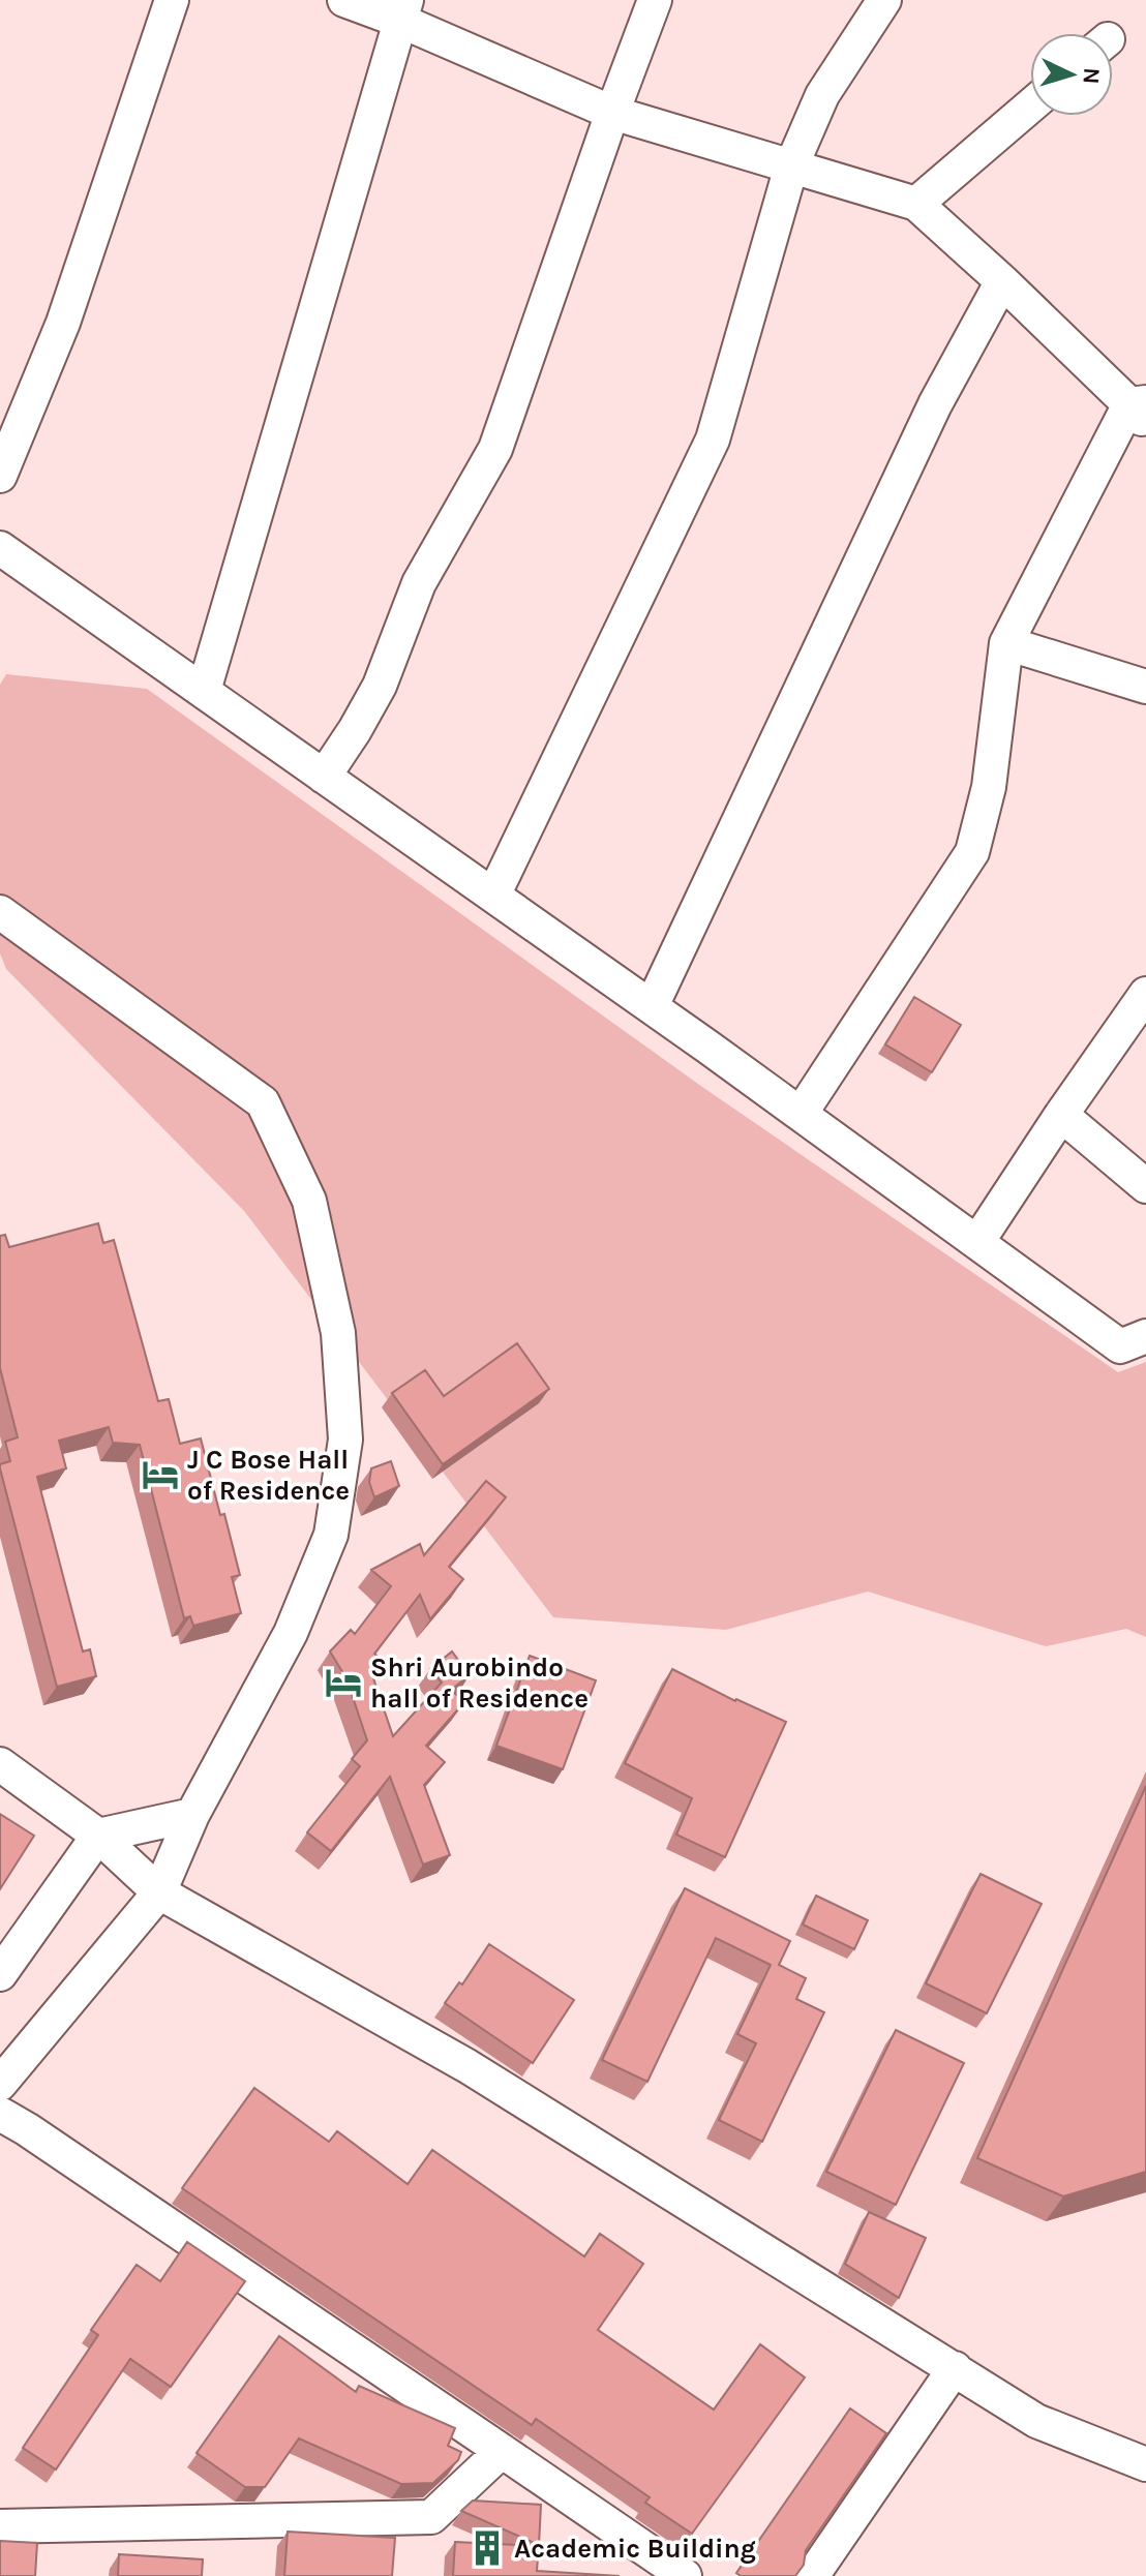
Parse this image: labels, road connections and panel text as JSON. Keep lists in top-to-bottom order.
{
  "places": {
    "hotel": ["J C Bose Hall of Residence", "Shri Aurobindo hall of Residence"],
    "building": ["Academic Building"]
  },
  "north": "right"
}
